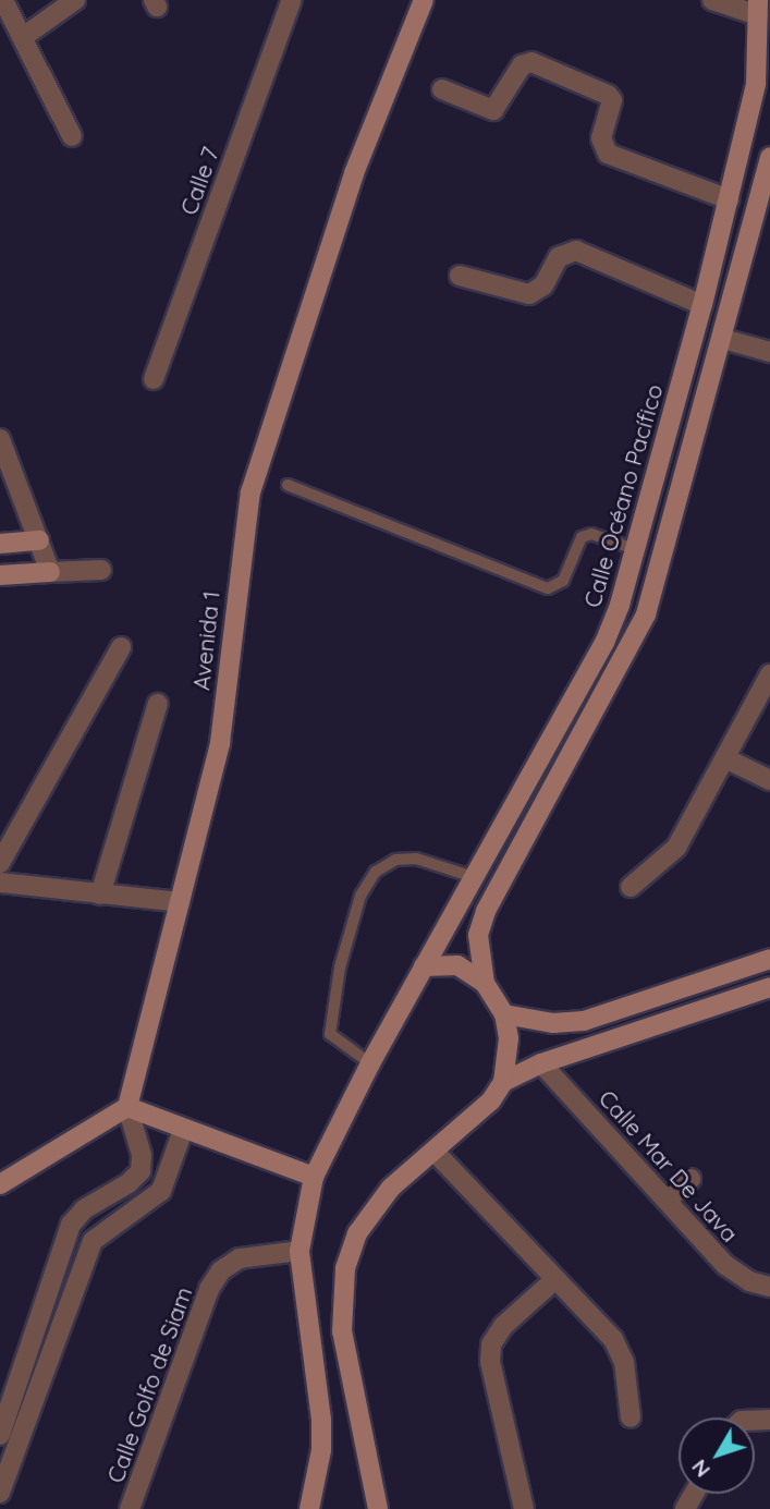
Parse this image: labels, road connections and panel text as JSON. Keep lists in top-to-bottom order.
{
  "streets": {
    "street": [
      "Calle 7",
      "Calle Océano Pacífico",
      "Avenida 1",
      "Calle Mar De Java",
      "Calle Golfo de Siam"
    ]
  },
  "crossings": [
    ["Calle Océano Pacífico", "Calle Golfo de Siam"]
  ],
  "north": "bottom left"
}
